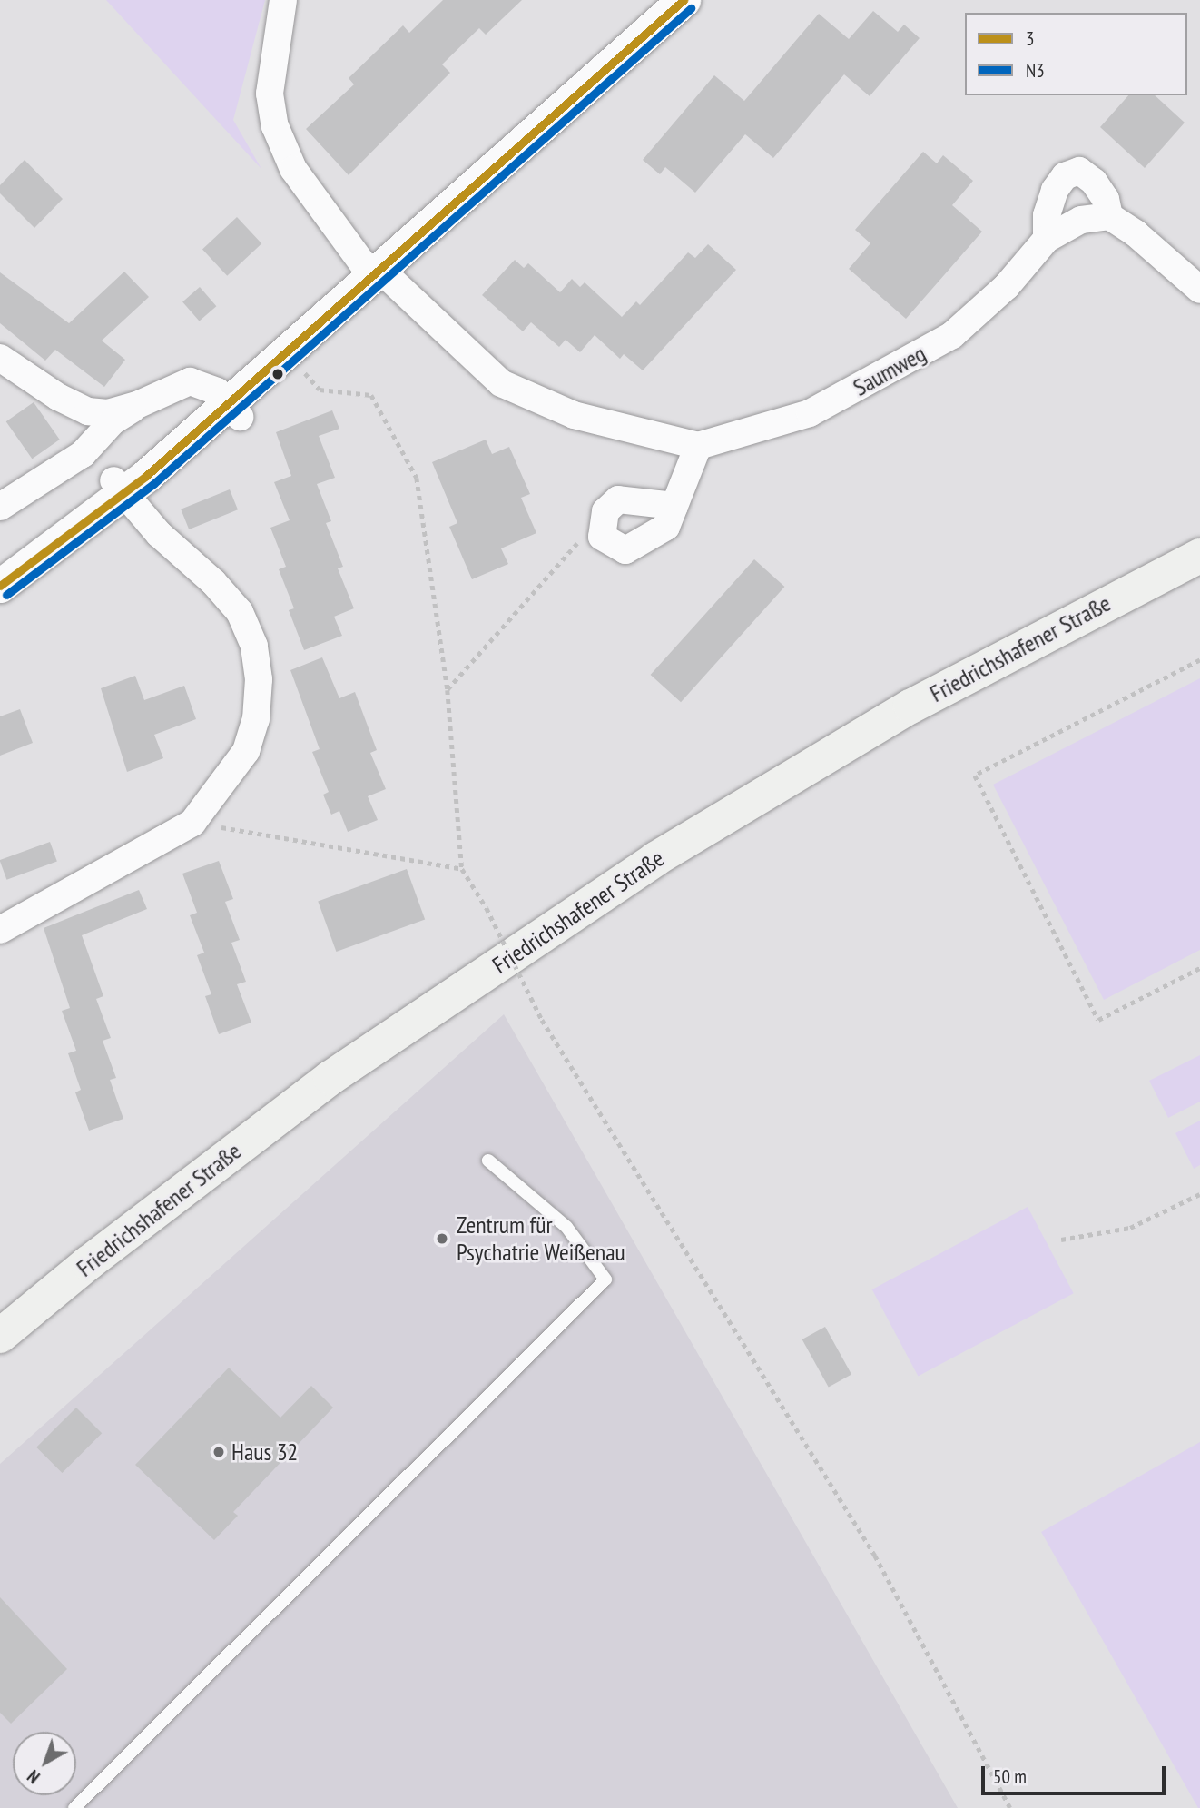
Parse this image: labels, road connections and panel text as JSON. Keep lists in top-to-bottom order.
{
  "streets": {
    "main road": ["Friedrichshafener Straße"],
    "street": ["Saumweg"]
  },
  "places": ["Zentrum für Psychatrie Weißenau", "Haus 32"],
  "lines": ["transit line 3", "transit line N3"],
  "legend": ["3", "N3"],
  "scale_bar": "50 m",
  "north": "bottom left"
}
